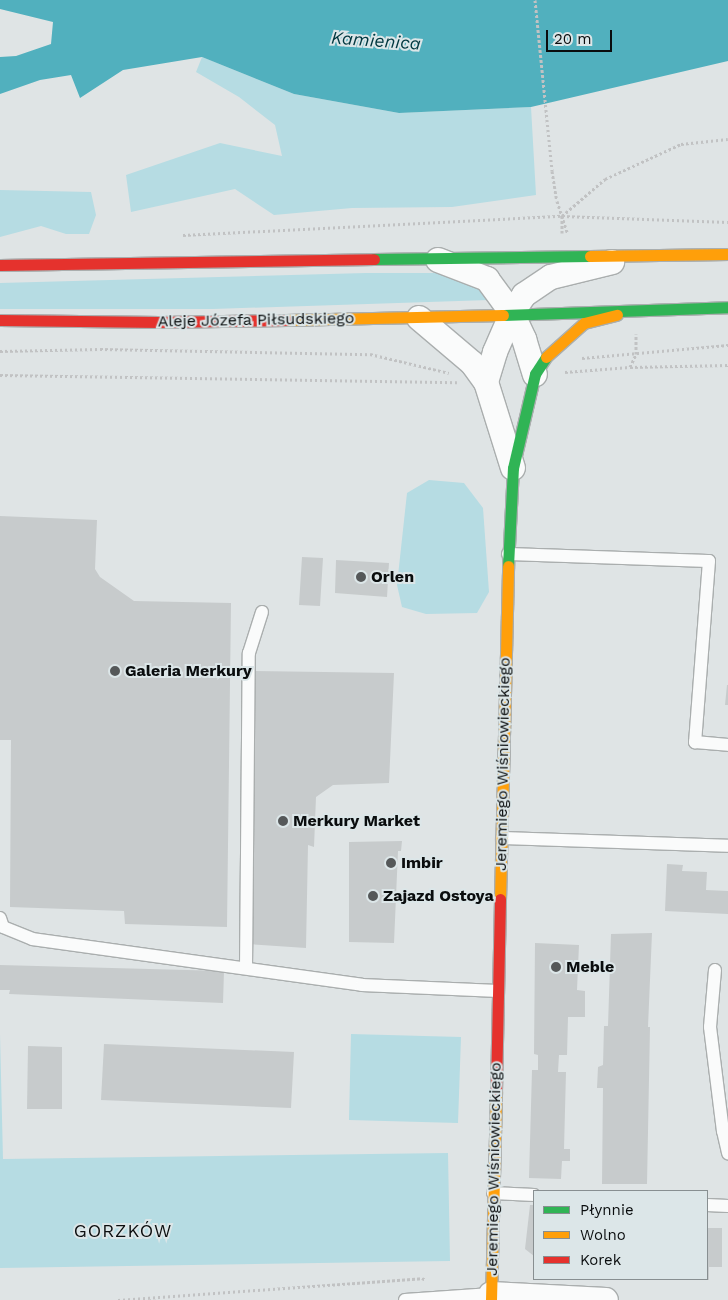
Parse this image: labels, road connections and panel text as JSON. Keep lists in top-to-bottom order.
{
  "streets": {
    "main road": ["Aleje Józefa Piłsudskiego", "Jeremiego Wiśniowieckiego"]
  },
  "crossings": [
    ["Aleje Józefa Piłsudskiego", "Jeremiego Wiśniowieckiego"]
  ],
  "districts": ["GORZKÓW"],
  "water": ["Kamienica"],
  "places": [
    "Orlen",
    "Galeria Merkury",
    "Merkury Market",
    "Imbir",
    "Zajazd Ostoya",
    "Meble"
  ],
  "legend": ["Płynnie", "Wolno", "Korek"],
  "scale_bar": "20 m"
}
